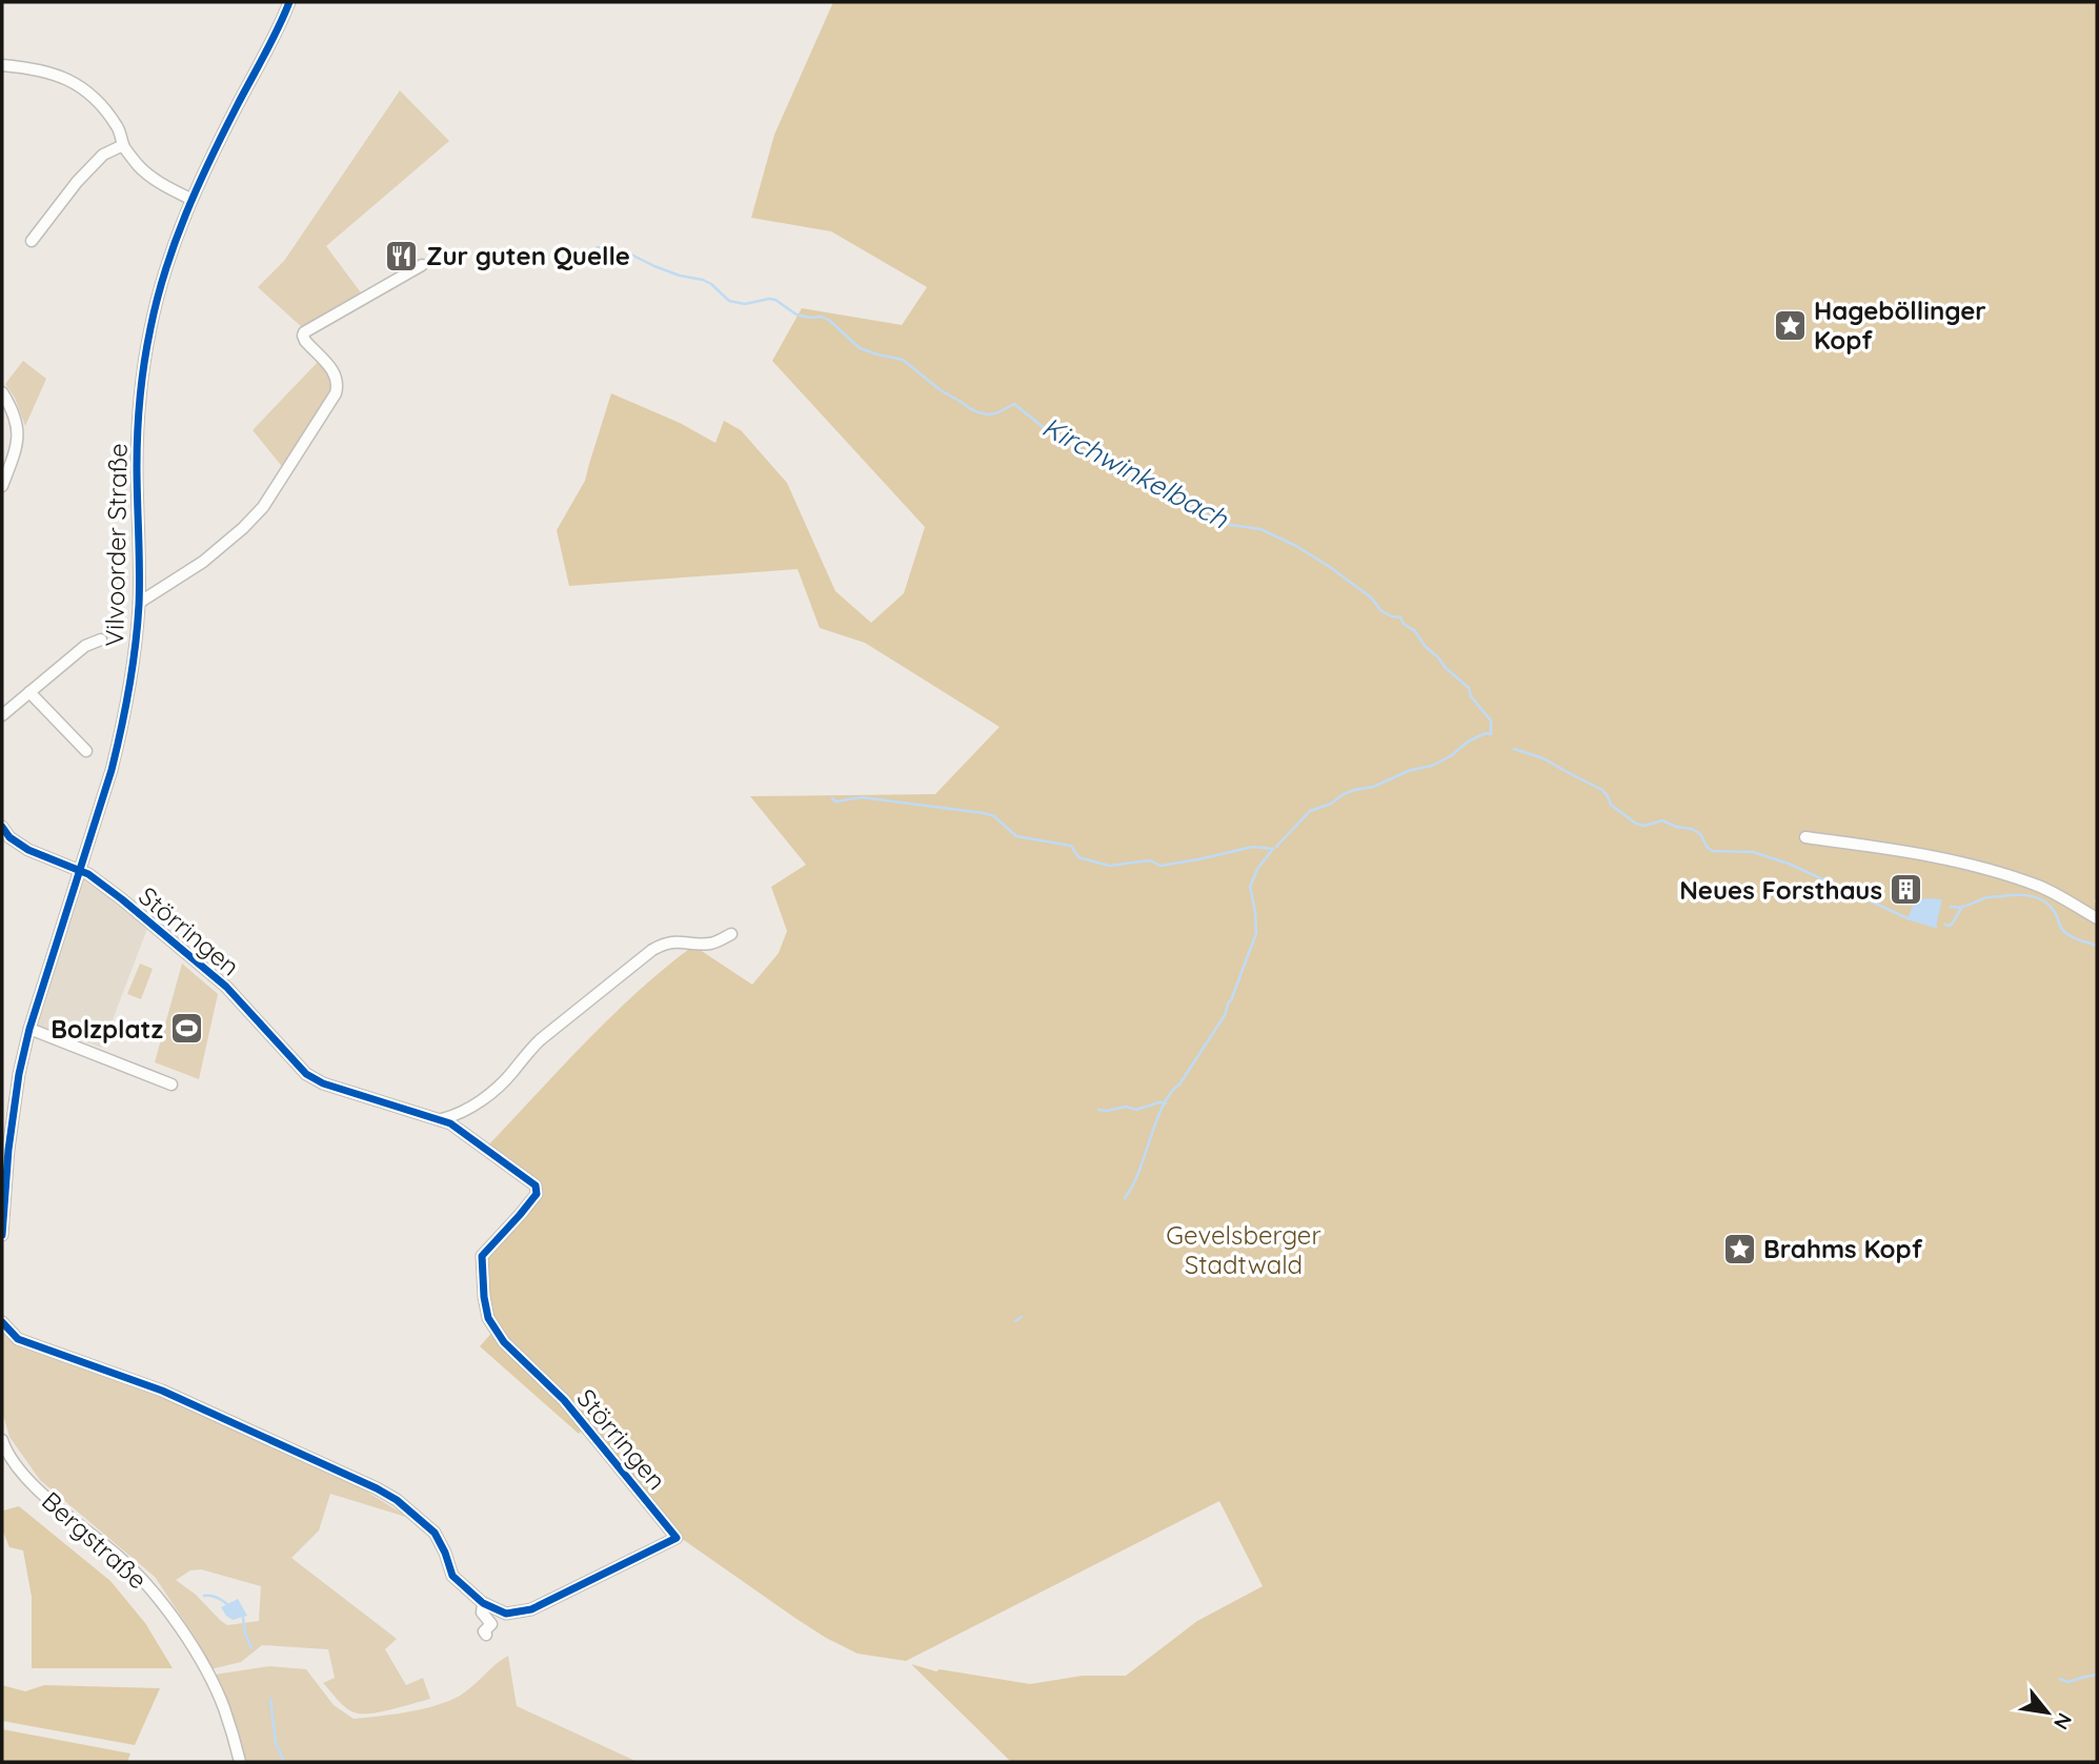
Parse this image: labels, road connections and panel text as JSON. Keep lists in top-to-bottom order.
{
  "streets": {
    "street": ["Vilvoorder Straße", "Störringen", "Bergstraße"]
  },
  "crossings": [
    ["Vilvoorder Straße", "Störringen"]
  ],
  "water": ["Kirchwinkelbach"],
  "parks": ["Gevelsberger Stadtwald"],
  "places": {
    "restaurant": ["Zur guten Quelle"],
    "place": ["Hageböllinger Kopf", "Brahms Kopf"],
    "building": ["Neues Forsthaus"],
    "sports": ["Bolzplatz"]
  },
  "north": "bottom right"
}
